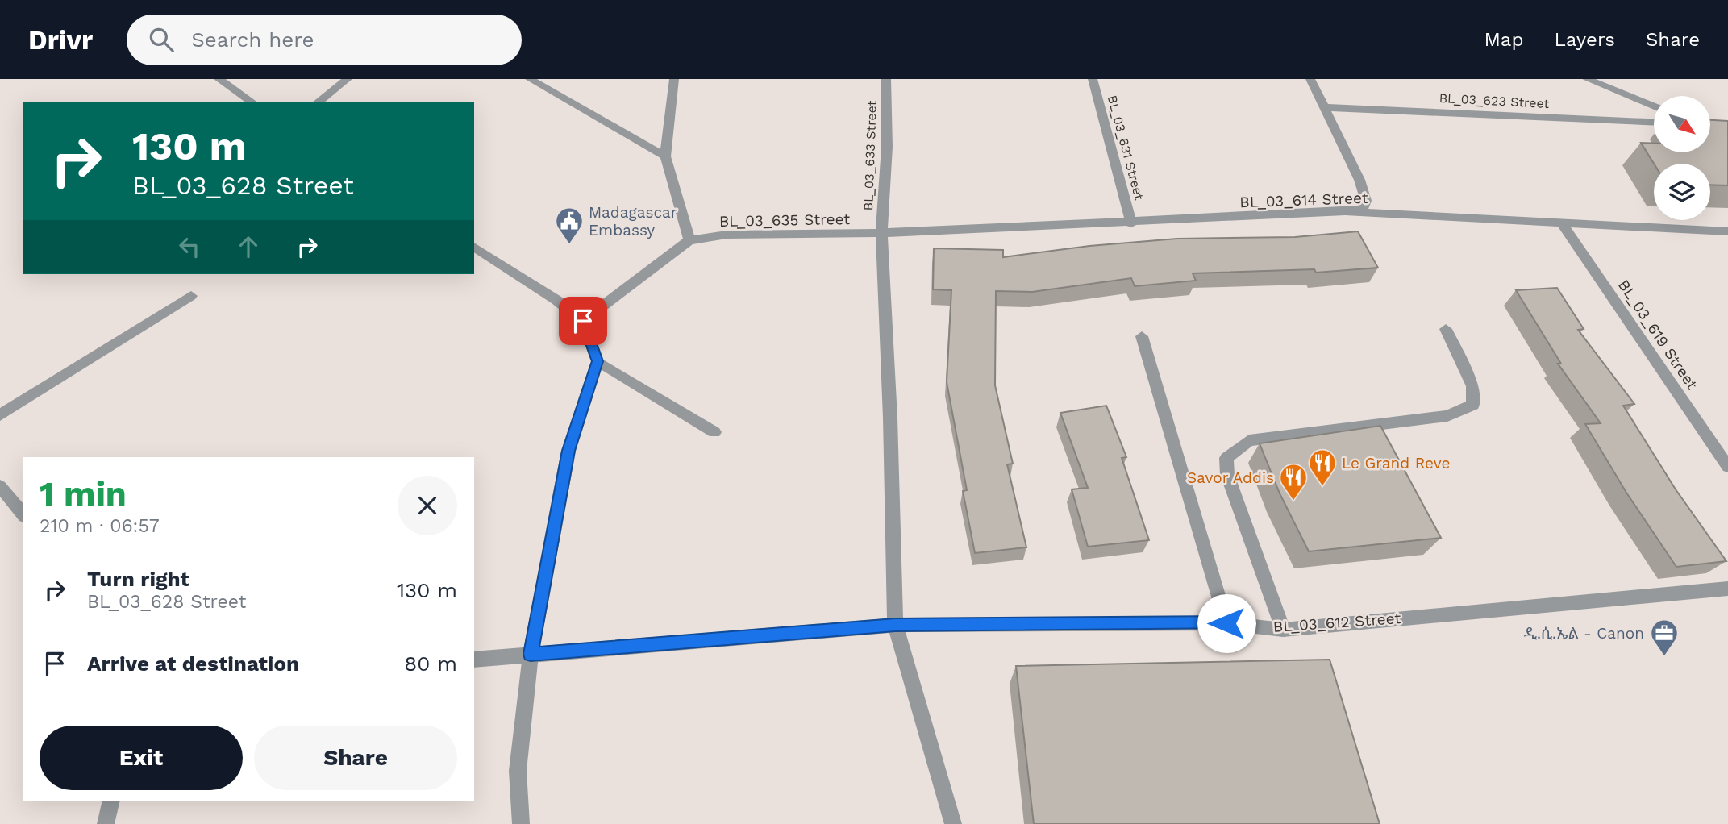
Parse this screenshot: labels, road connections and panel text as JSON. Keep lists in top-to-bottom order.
{
  "streets": {
    "street": [
      "BL_03_623 Street",
      "BL_03_631 Street",
      "BL_03_633 Street",
      "BL_03_614 Street",
      "BL_03_635 Street",
      "BL_03_619 Street",
      "BL_03_612 Street"
    ]
  },
  "crossings": [
    ["BL_03_631 Street", "BL_03_614 Street"],
    ["BL_03_633 Street", "BL_03_614 Street"],
    ["BL_03_633 Street", "BL_03_635 Street"],
    ["BL_03_633 Street", "BL_03_612 Street"],
    ["BL_03_614 Street", "BL_03_635 Street"],
    ["BL_03_614 Street", "BL_03_619 Street"]
  ],
  "places": {
    "public building": ["Madagascar Embassy"],
    "restaurant": ["Le Grand Reve", "Savor Addis"],
    "office": ["ዲ.ሲ.ኤል - Canon"]
  },
  "north": "bottom right",
  "page": {
    "header": "Drivr",
    "search": "Search here",
    "nav": ["Map", "Layers", "Share"],
    "turn": ["130 m", "BL_03_628 Street"],
    "heading": ["1 min", "210 m · 06:57"],
    "list": [
      {
        "name": "Turn right",
        "note": "BL_03_628 Street",
        "value": "130 m"
      },
      {
        "name": "Arrive at destination",
        "value": "80 m"
      }
    ],
    "buttons": ["Exit", "Share"]
  }
}
